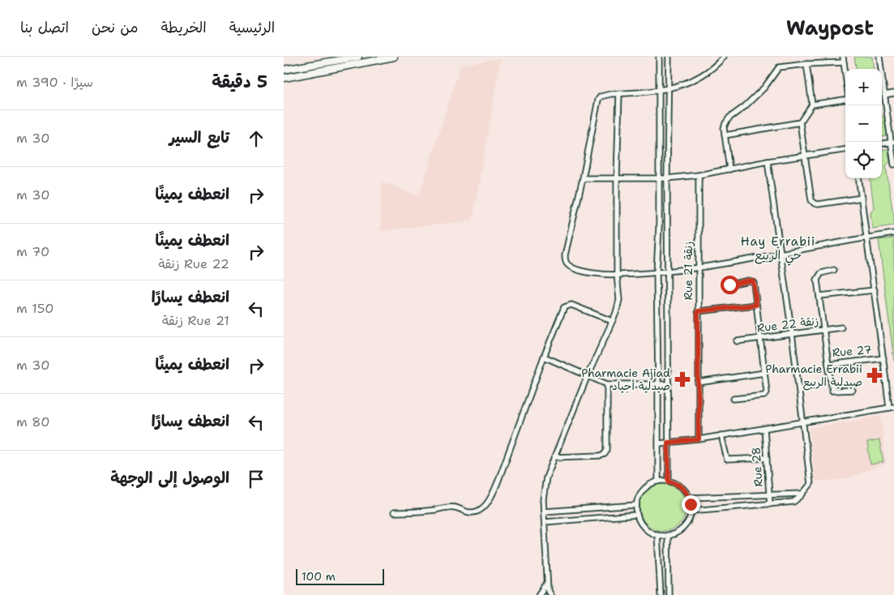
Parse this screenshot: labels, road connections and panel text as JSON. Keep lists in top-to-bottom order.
{
  "streets": {
    "street": [
      "Rue 21 زنقة",
      "Rue 22 زنقة",
      "Rue 27",
      "Rue 28"
    ]
  },
  "crossings": [
    ["Rue 21 زنقة", "Rue 22 زنقة"],
    ["Rue 22 زنقة", "Rue 27"]
  ],
  "districts": ["Hay Errabii حي الربيع"],
  "places": {
    "pharmacy": ["Pharmacie Errabii صيدلية الربيع", "Pharmacie Ajiad صيدلية أجياد"]
  },
  "scale_bar": "100 m",
  "page": {
    "header": "Waypost",
    "nav": [
      "الرئيسية",
      "الخريطة",
      "من نحن",
      "اتصل بنا"
    ],
    "heading": ["5 دقيقة", "سيرًا · 390 m"],
    "map_buttons": ["+", "−"],
    "list": [
      ["تابع السير", "30 m"],
      ["انعطف يمينًا", "30 m"],
      ["انعطف يمينًا", "Rue 22 زنقة", "70 m"],
      ["انعطف يسارًا", "Rue 21 زنقة", "150 m"],
      ["انعطف يمينًا", "30 m"],
      ["انعطف يسارًا", "80 m"],
      "الوصول إلى الوجهة"
    ],
    "scale": "100 m"
  }
}
